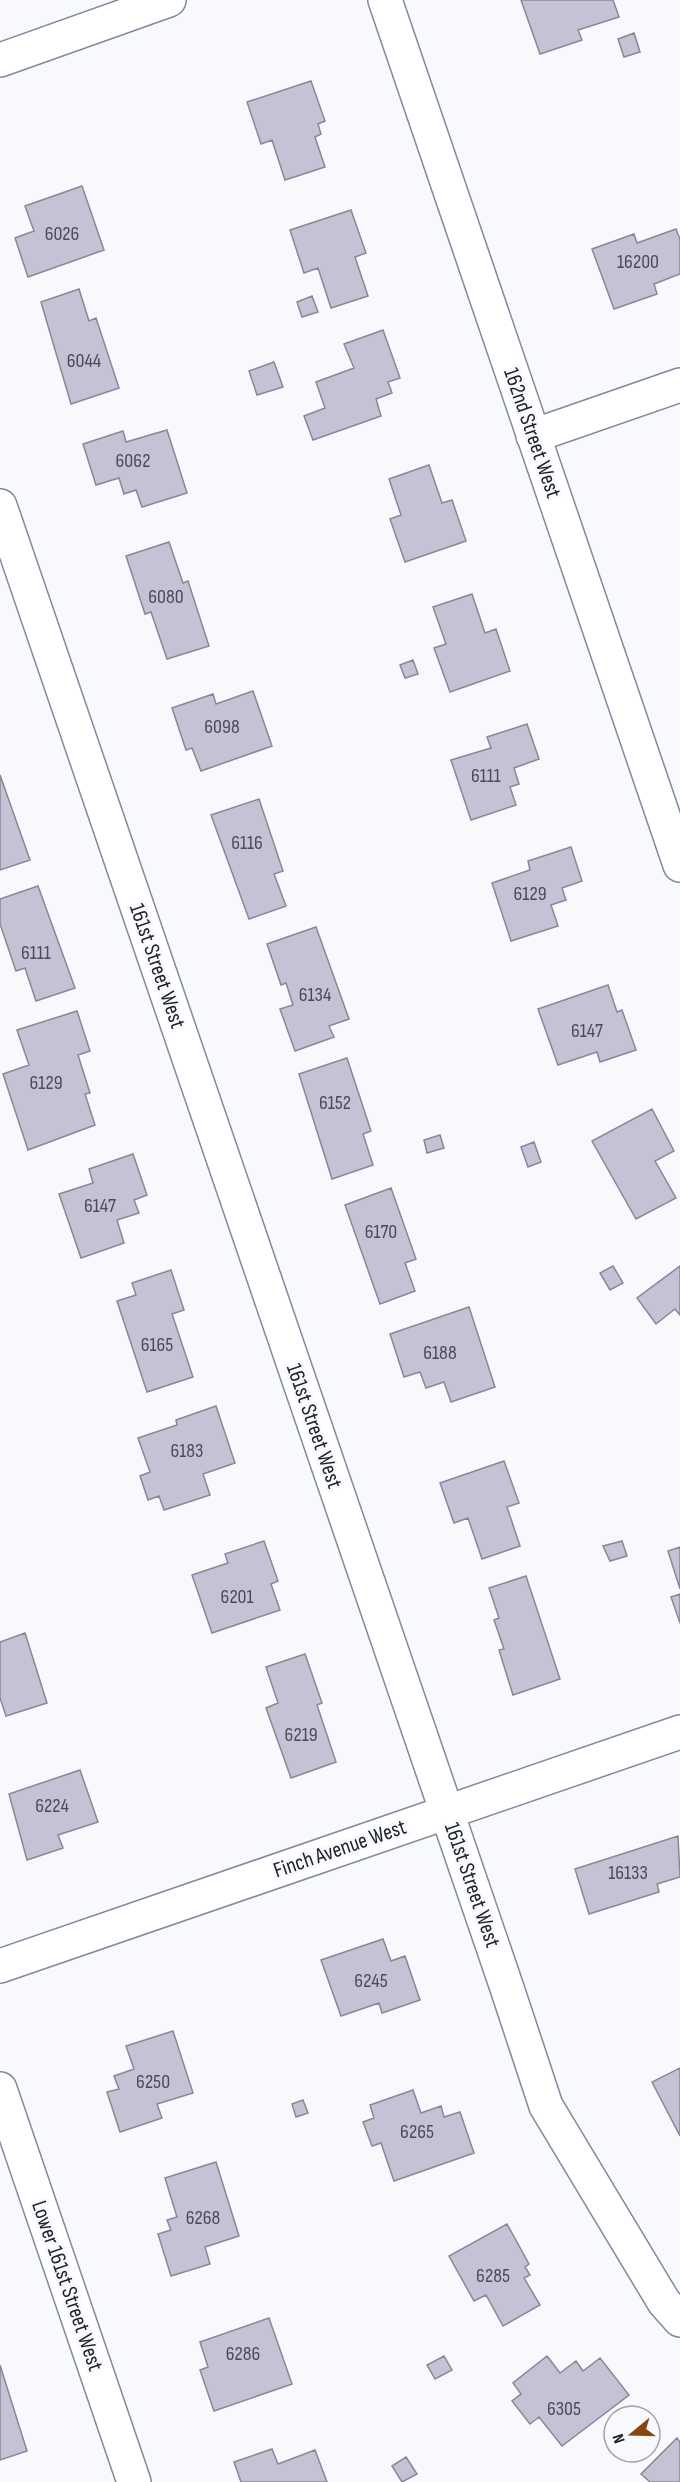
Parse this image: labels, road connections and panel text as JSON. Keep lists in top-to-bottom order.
{
  "streets": {
    "street": [
      "162nd Street West",
      "161st Street West",
      "Finch Avenue West",
      "Lower 161st Street West"
    ]
  },
  "crossings": [
    ["161st Street West", "Finch Avenue West"]
  ],
  "house_numbers": [
    "6026",
    "16200",
    "6044",
    "6062",
    "6080",
    "6098",
    "6111",
    "6116",
    "6129",
    "6111",
    "6134",
    "6147",
    "6129",
    "6152",
    "6147",
    "6170",
    "6165",
    "6188",
    "6183",
    "6201",
    "6219",
    "6224",
    "16133",
    "6245",
    "6250",
    "6265",
    "6268",
    "6285",
    "6286",
    "6305"
  ],
  "north": "left"
}
